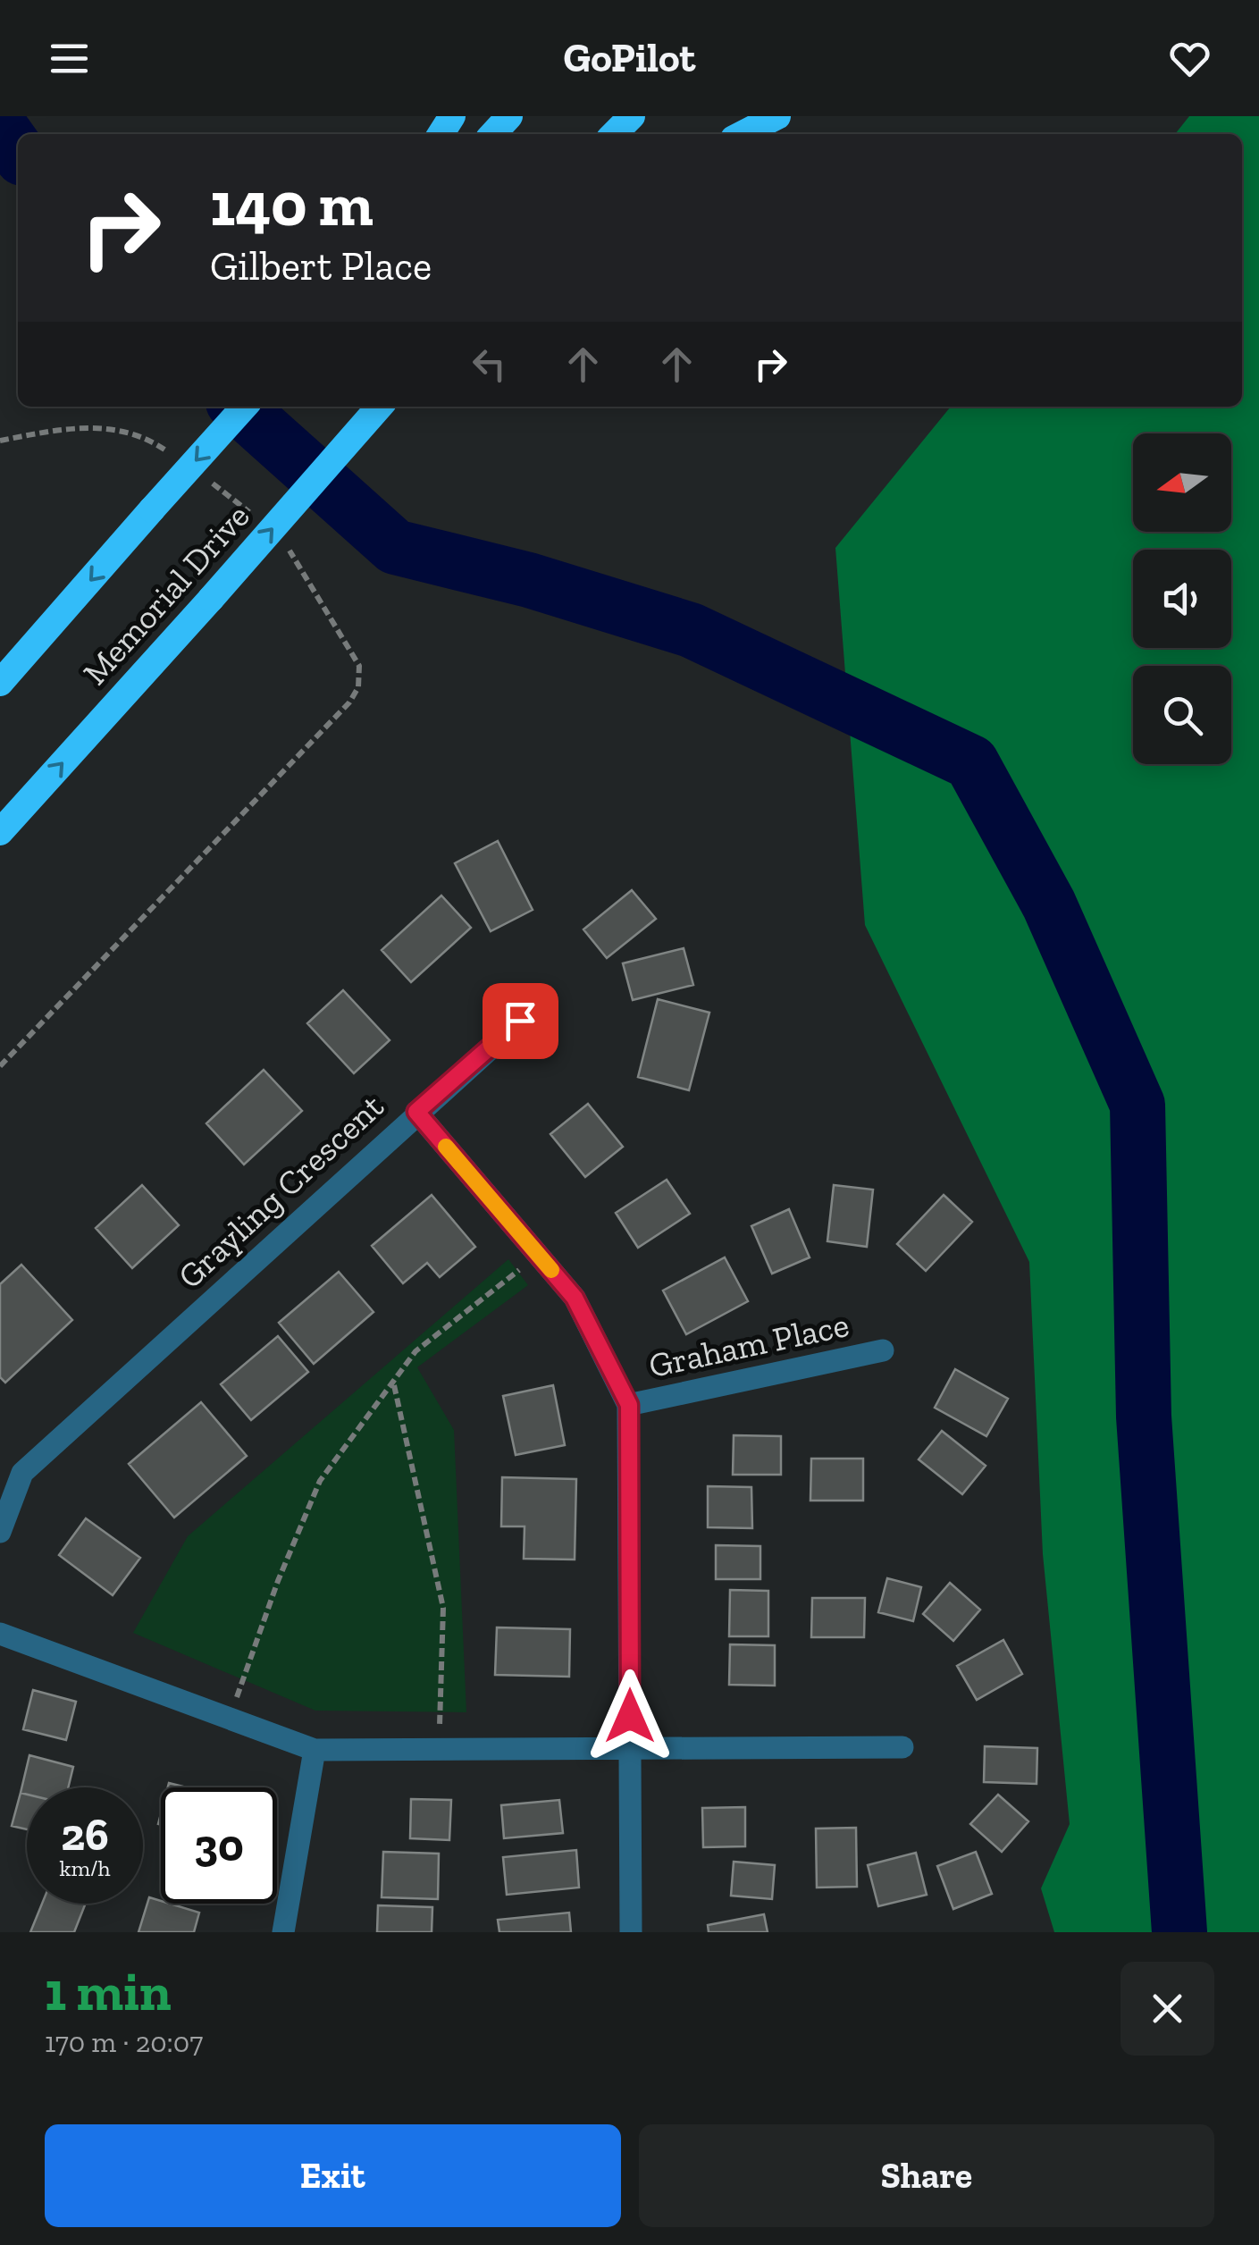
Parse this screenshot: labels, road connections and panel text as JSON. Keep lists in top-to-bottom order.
{
  "streets": {
    "highway": ["Memorial Drive"],
    "street": ["Grayling Crescent", "Graham Place"]
  },
  "crossings": [
    ["Grayling Crescent", "Graham Place"]
  ],
  "north": "left",
  "page": {
    "header": "GoPilot",
    "turn": ["140 m", "Gilbert Place"],
    "speed": "26 km/h",
    "limit": "30",
    "heading": ["1 min", "170 m · 20:07"],
    "buttons": ["Exit", "Share"]
  }
}
